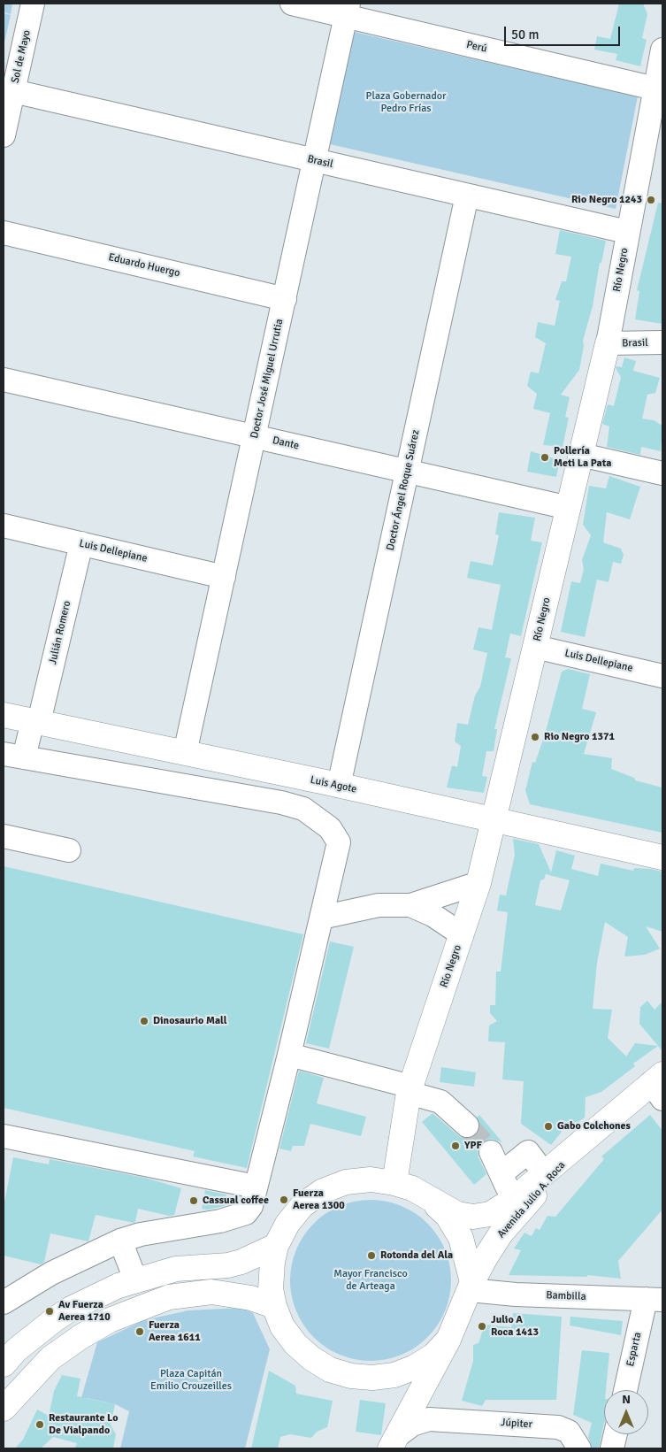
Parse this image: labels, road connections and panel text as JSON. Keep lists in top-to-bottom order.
{
  "streets": {
    "main road": ["Río Negro", "Luis Agote", "Avenida Julio A. Roca"],
    "street": [
      "Perú",
      "Sol de Mayo",
      "Brasil",
      "Eduardo Huergo",
      "Doctor José Miguel Urrutia",
      "Dante",
      "Doctor Ángel Roque Suárez",
      "Luis Dellepiane",
      "Julián Romero",
      "Bambilla",
      "Esparta",
      "Júpiter"
    ]
  },
  "crossings": [
    ["Perú", "Río Negro"],
    ["Perú", "Doctor José Miguel Urrutia"],
    ["Sol de Mayo", "Brasil"],
    ["Brasil", "Río Negro"],
    ["Brasil", "Doctor José Miguel Urrutia"],
    ["Brasil", "Doctor Ángel Roque Suárez"],
    ["Eduardo Huergo", "Doctor José Miguel Urrutia"],
    ["Río Negro", "Dante"],
    ["Río Negro", "Luis Dellepiane"],
    ["Río Negro", "Luis Agote"],
    ["Río Negro", "Avenida Julio A. Roca"],
    ["Doctor José Miguel Urrutia", "Dante"],
    ["Doctor José Miguel Urrutia", "Luis Dellepiane"],
    ["Doctor José Miguel Urrutia", "Luis Agote"],
    ["Dante", "Doctor Ángel Roque Suárez"],
    ["Doctor Ángel Roque Suárez", "Luis Agote"],
    ["Luis Dellepiane", "Julián Romero"],
    ["Julián Romero", "Luis Agote"],
    ["Avenida Julio A. Roca", "Bambilla"],
    ["Avenida Julio A. Roca", "Júpiter"],
    ["Bambilla", "Esparta"]
  ],
  "parks": ["Plaza Gobernador Pedro Frías", "Mayor Francisco de Arteaga", "Plaza Capitán Emilio Crouzeilles"],
  "places": [
    "Rio Negro 1243",
    "Pollería Meti La Pata",
    "Rio Negro 1371",
    "Dinosaurio Mall",
    "Gabo Colchones",
    "YPF",
    "Fuerza Aerea 1300",
    "Cassual coffee",
    "Rotonda del Ala",
    "Av Fuerza Aerea 1710",
    "Julio A Roca 1413",
    "Fuerza Aerea 1611",
    "Restaurante Lo De Vialpando"
  ],
  "scale_bar": "50 m",
  "north": "top"
}
